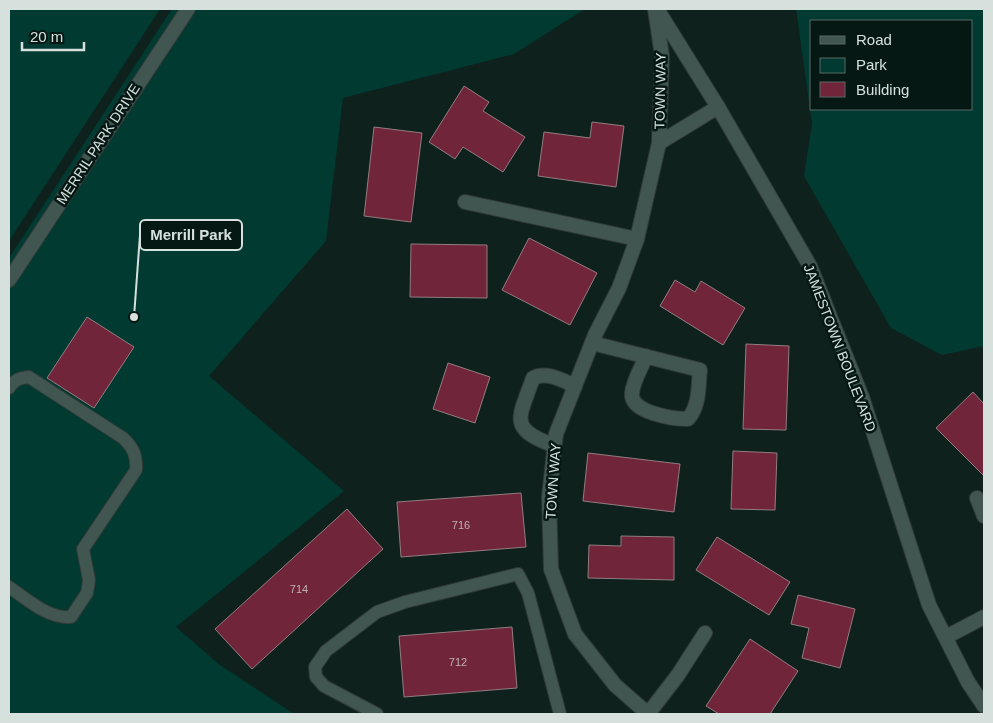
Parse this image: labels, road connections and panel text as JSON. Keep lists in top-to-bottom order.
{
  "streets": {
    "street": ["TOWN WAY", "MERRIL PARK DRIVE", "JAMESTOWN BOULEVARD"]
  },
  "crossings": [
    ["TOWN WAY", "JAMESTOWN BOULEVARD"]
  ],
  "places": ["Merrill Park"],
  "house_numbers": ["716", "714", "712"],
  "legend": ["Road", "Park", "Building"],
  "scale_bar": "20 m"
}
